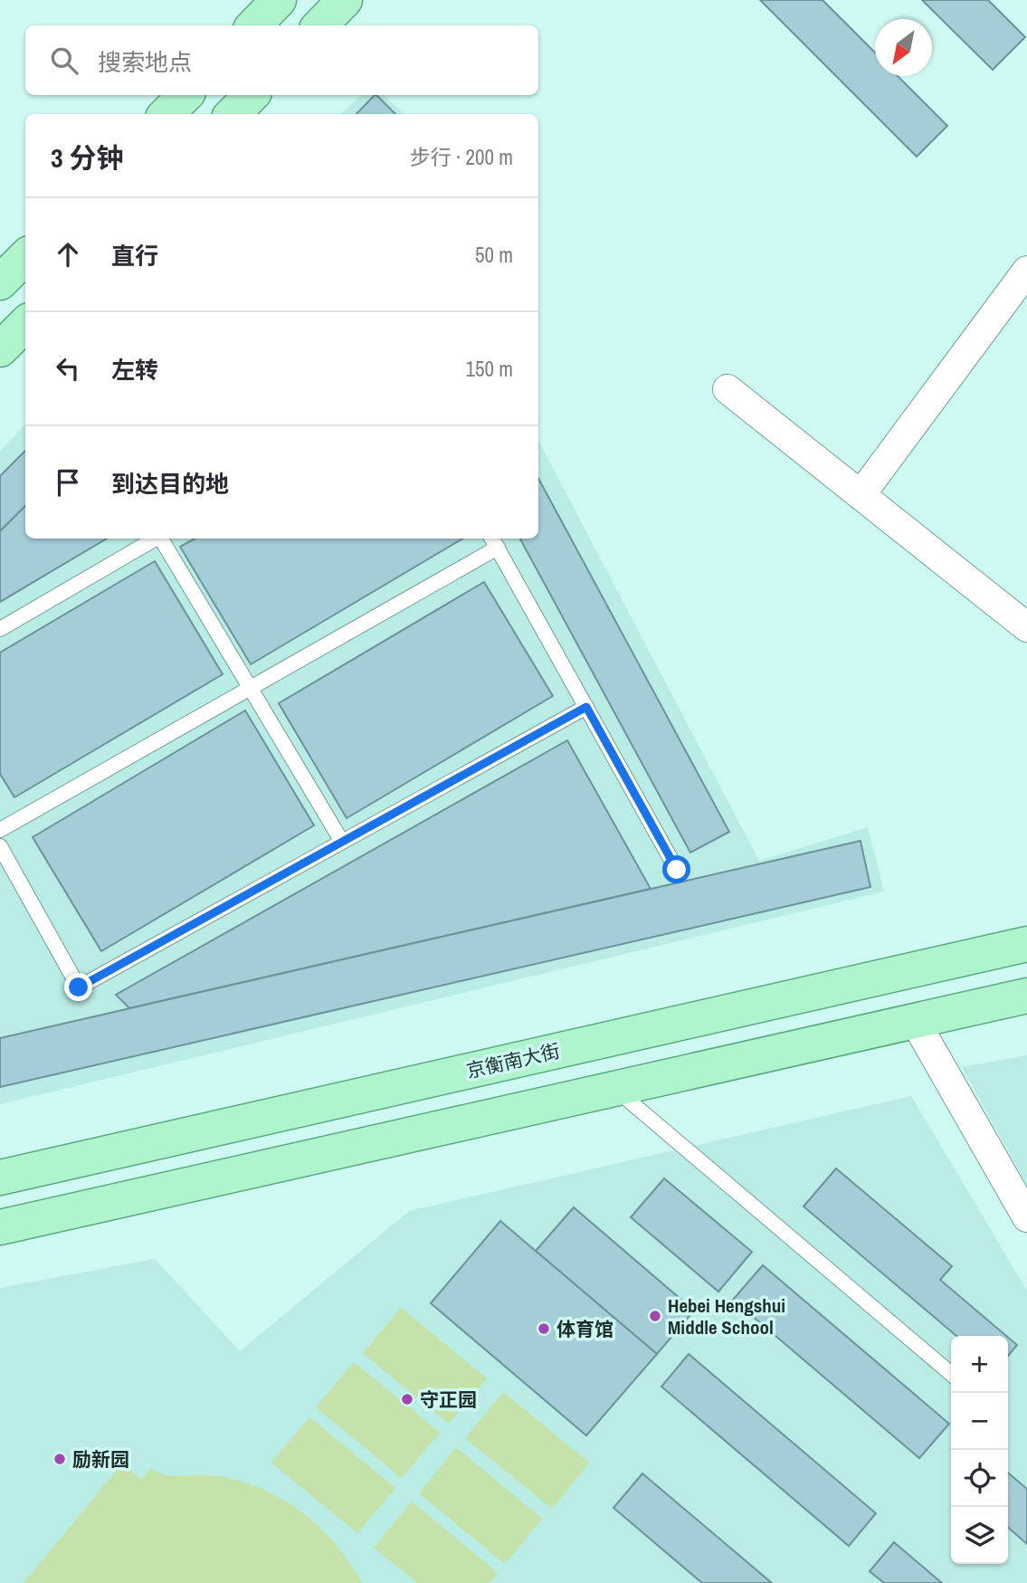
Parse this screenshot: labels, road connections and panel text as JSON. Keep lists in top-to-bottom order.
{
  "streets": {
    "main road": ["京衡南大街"]
  },
  "places": [
    "Hebei Hengshui Middle School",
    "体育馆",
    "守正园",
    "励新园"
  ],
  "north": "bottom left",
  "page": {
    "search": "搜索地点",
    "heading": ["3 分钟", "步行 · 200 m"],
    "list": [
      ["直行", "50 m"],
      ["左转", "150 m"],
      "到达目的地"
    ],
    "map_buttons": ["+", "−"]
  }
}
